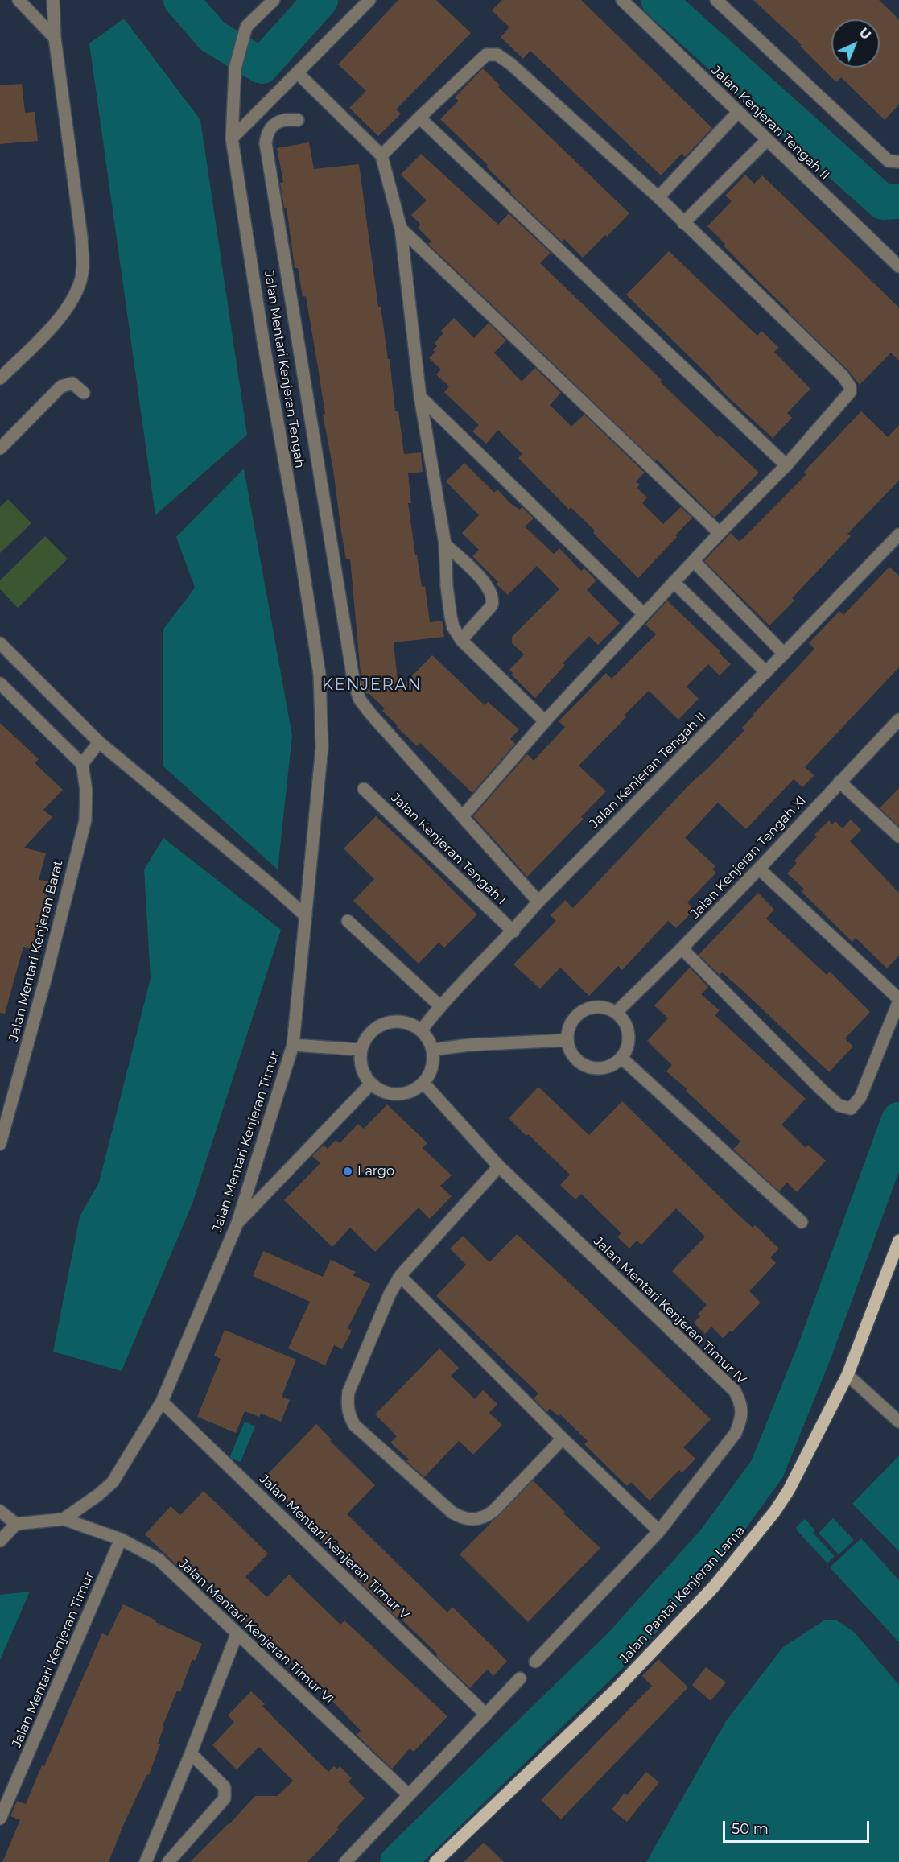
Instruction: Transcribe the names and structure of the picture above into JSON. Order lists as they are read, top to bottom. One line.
{"streets":{"main road":["Jalan Pantai Kenjeran Lama"],"street":["Jalan Kenjeran Tengah II","Jalan Mentari Kenjeran Tengah","Jalan Kenjeran Tengah I","Jalan Kenjeran Tengah XI","Jalan Mentari Kenjeran Barat","Jalan Mentari Kenjeran Timur","Jalan Mentari Kenjeran Timur IV","Jalan Mentari Kenjeran Timur V","Jalan Mentari Kenjeran Timur VI"]},"crossings":[["Jalan Kenjeran Tengah II","Jalan Kenjeran Tengah I"],["Jalan Kenjeran Tengah II","Jalan Mentari Kenjeran Timur IV"],["Jalan Mentari Kenjeran Tengah","Jalan Mentari Kenjeran Timur"],["Jalan Mentari Kenjeran Timur","Jalan Mentari Kenjeran Timur V"],["Jalan Mentari Kenjeran Timur","Jalan Mentari Kenjeran Timur VI"]],"districts":["KENJERAN"],"places":["Largo"],"scale_bar":"50 m","north":"top right"}
